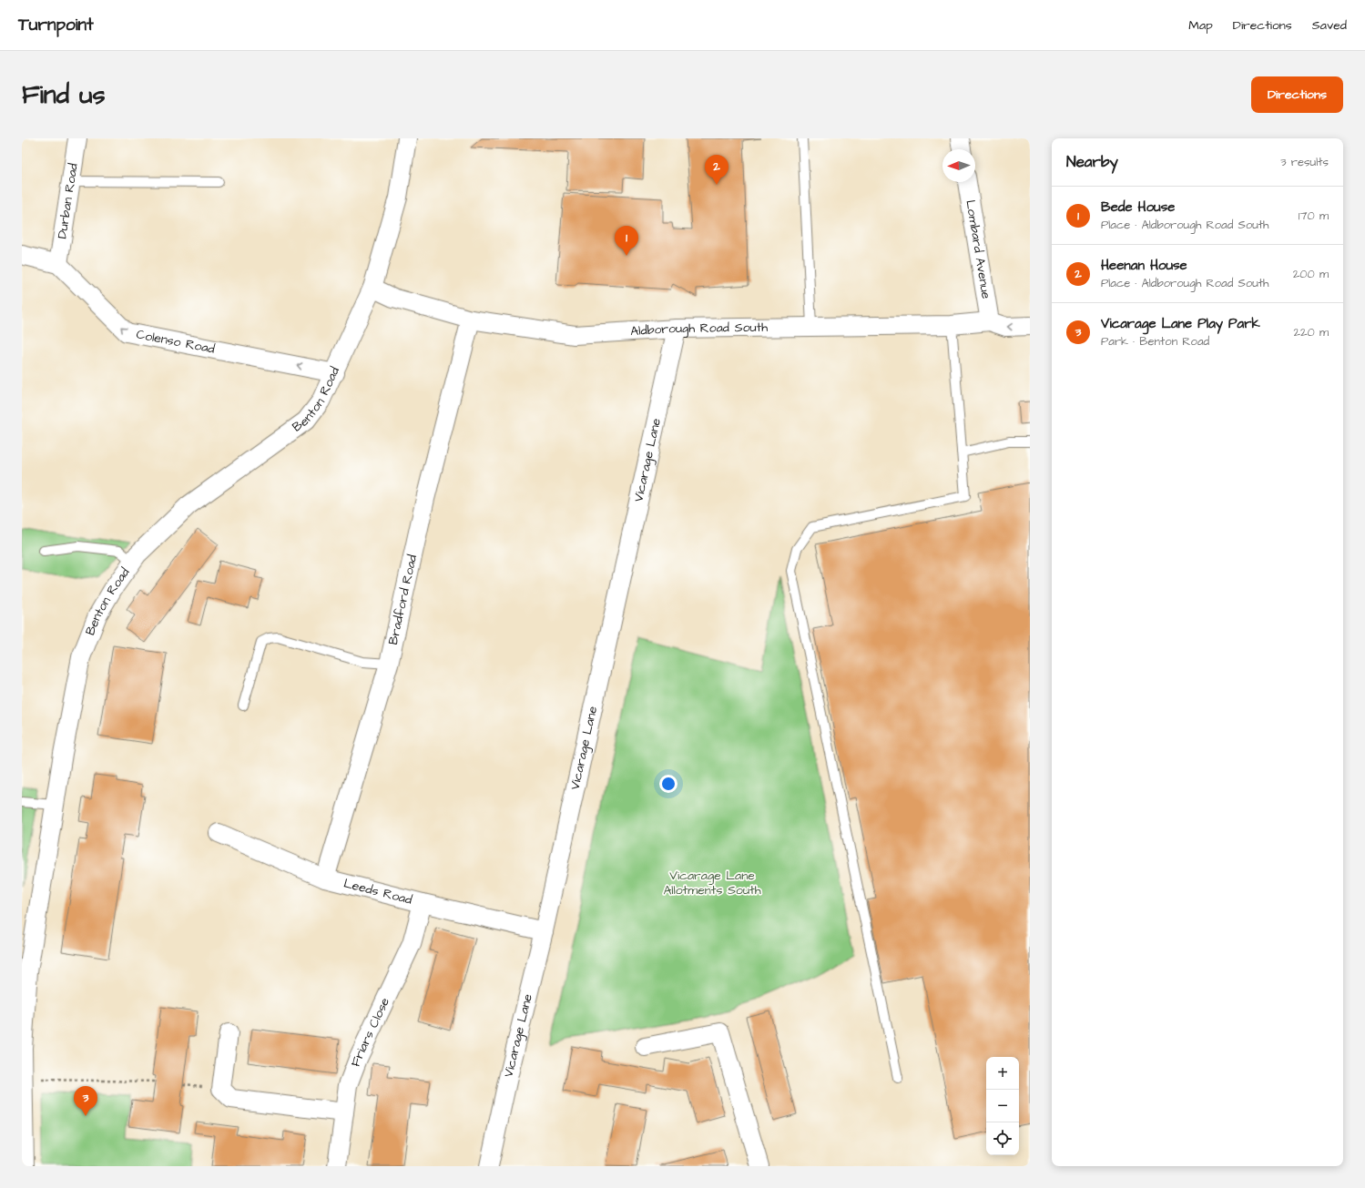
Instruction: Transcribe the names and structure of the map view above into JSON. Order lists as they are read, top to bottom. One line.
{"streets":{"street":["Durban Road","Lombard Avenue","Aldborough Road South","Colenso Road","Benton Road","Vicarage Lane","Bradford Road","Leeds Road","Friars Close"]},"crossings":[["Durban Road","Colenso Road"],["Lombard Avenue","Aldborough Road South"],["Aldborough Road South","Benton Road"],["Aldborough Road South","Vicarage Lane"],["Aldborough Road South","Bradford Road"],["Colenso Road","Benton Road"],["Vicarage Lane","Leeds Road"],["Bradford Road","Leeds Road"],["Leeds Road","Friars Close"]],"one_way":["Colenso Road"],"parks":["Vicarage Lane Allotments South"],"north":"left","page":{"header":"Turnpoint","nav":["Map","Directions","Saved"],"buttons":"Directions","title":"Find us","heading":["Nearby","3 results"],"pins":["2","1","3"],"list":[{"mark":"1","name":"Bede House","note":"Place · Aldborough Road South","value":"170 m"},{"mark":"2","name":"Heenan House","note":"Place · Aldborough Road South","value":"200 m"},{"mark":"3","name":"Vicarage Lane Play Park","note":"Park · Benton Road","value":"220 m"}],"map_buttons":["+","−"]}}
